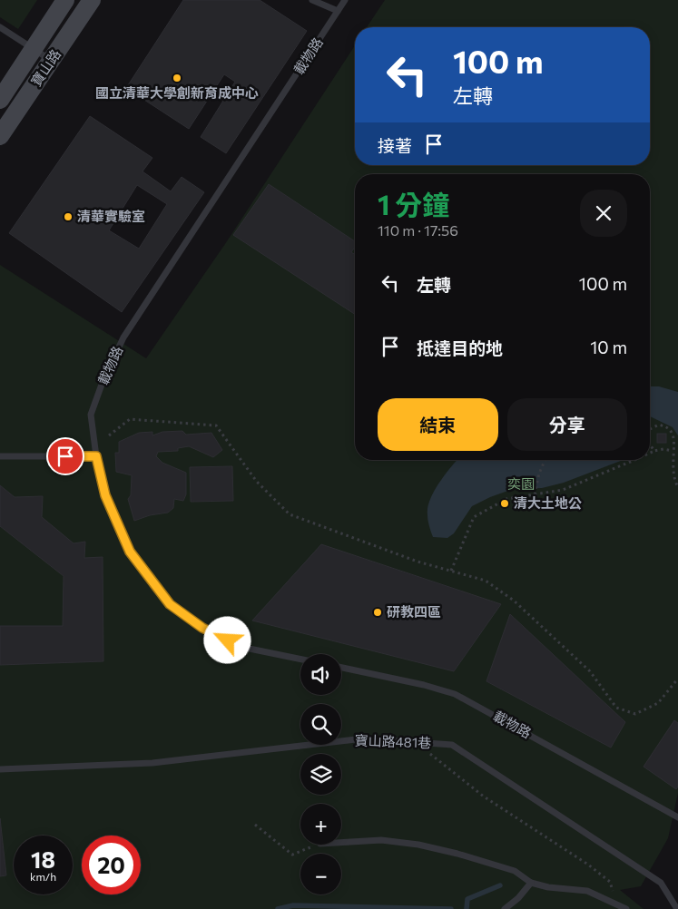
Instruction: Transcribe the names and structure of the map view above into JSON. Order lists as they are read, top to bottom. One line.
{"streets":{"street":["寶山路"],"lane":["載物路","寶山路481巷"]},"parks":["奕園"],"places":["國立清華大學創新育成中心","清華實驗室","清大土地公","研教四區"],"page":{"turn":["100 m","左轉"],"then":"接著","heading":["1 分鐘","110 m · 17:56"],"list":[{"name":"左轉","value":"100 m"},{"name":"抵達目的地","value":"10 m"}],"buttons":["結束","分享"],"map_buttons":["+","−"],"speed":"18 km/h","limit":"20"}}
